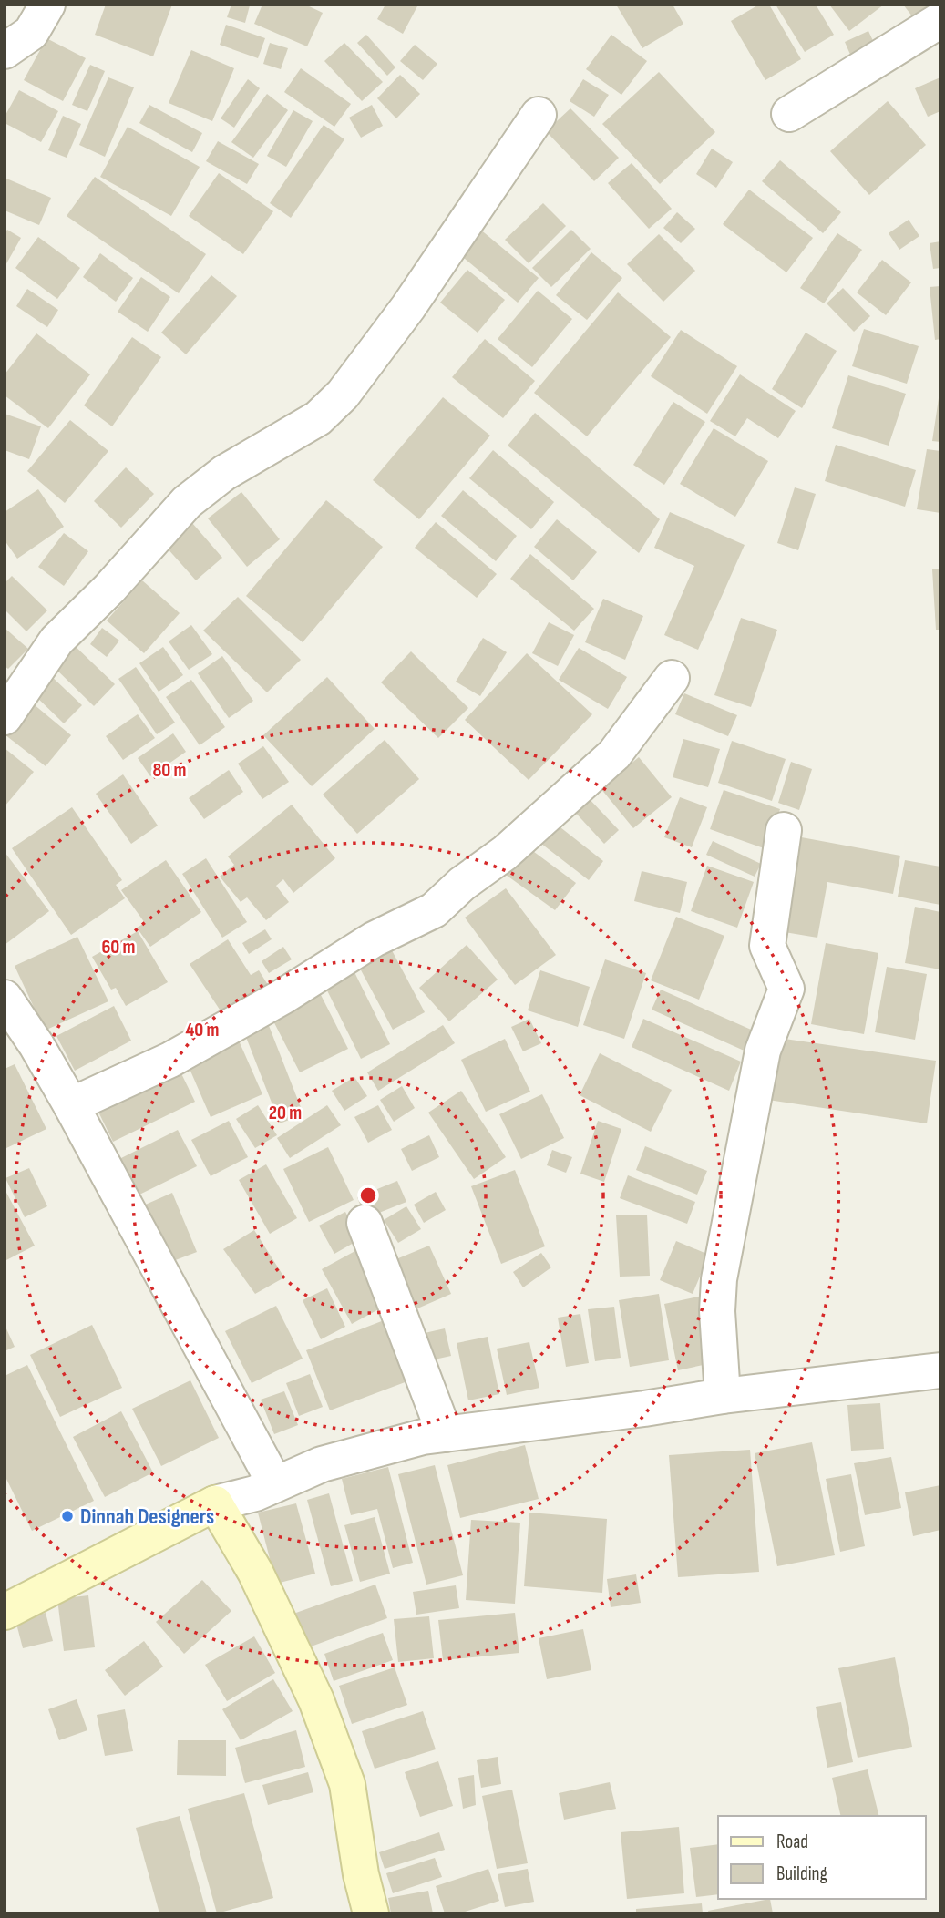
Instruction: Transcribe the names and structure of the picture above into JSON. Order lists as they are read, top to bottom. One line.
{"places":["Dinnah Designers"],"legend":["Road","Building"],"rings":["80 m","60 m","40 m","20 m"]}
